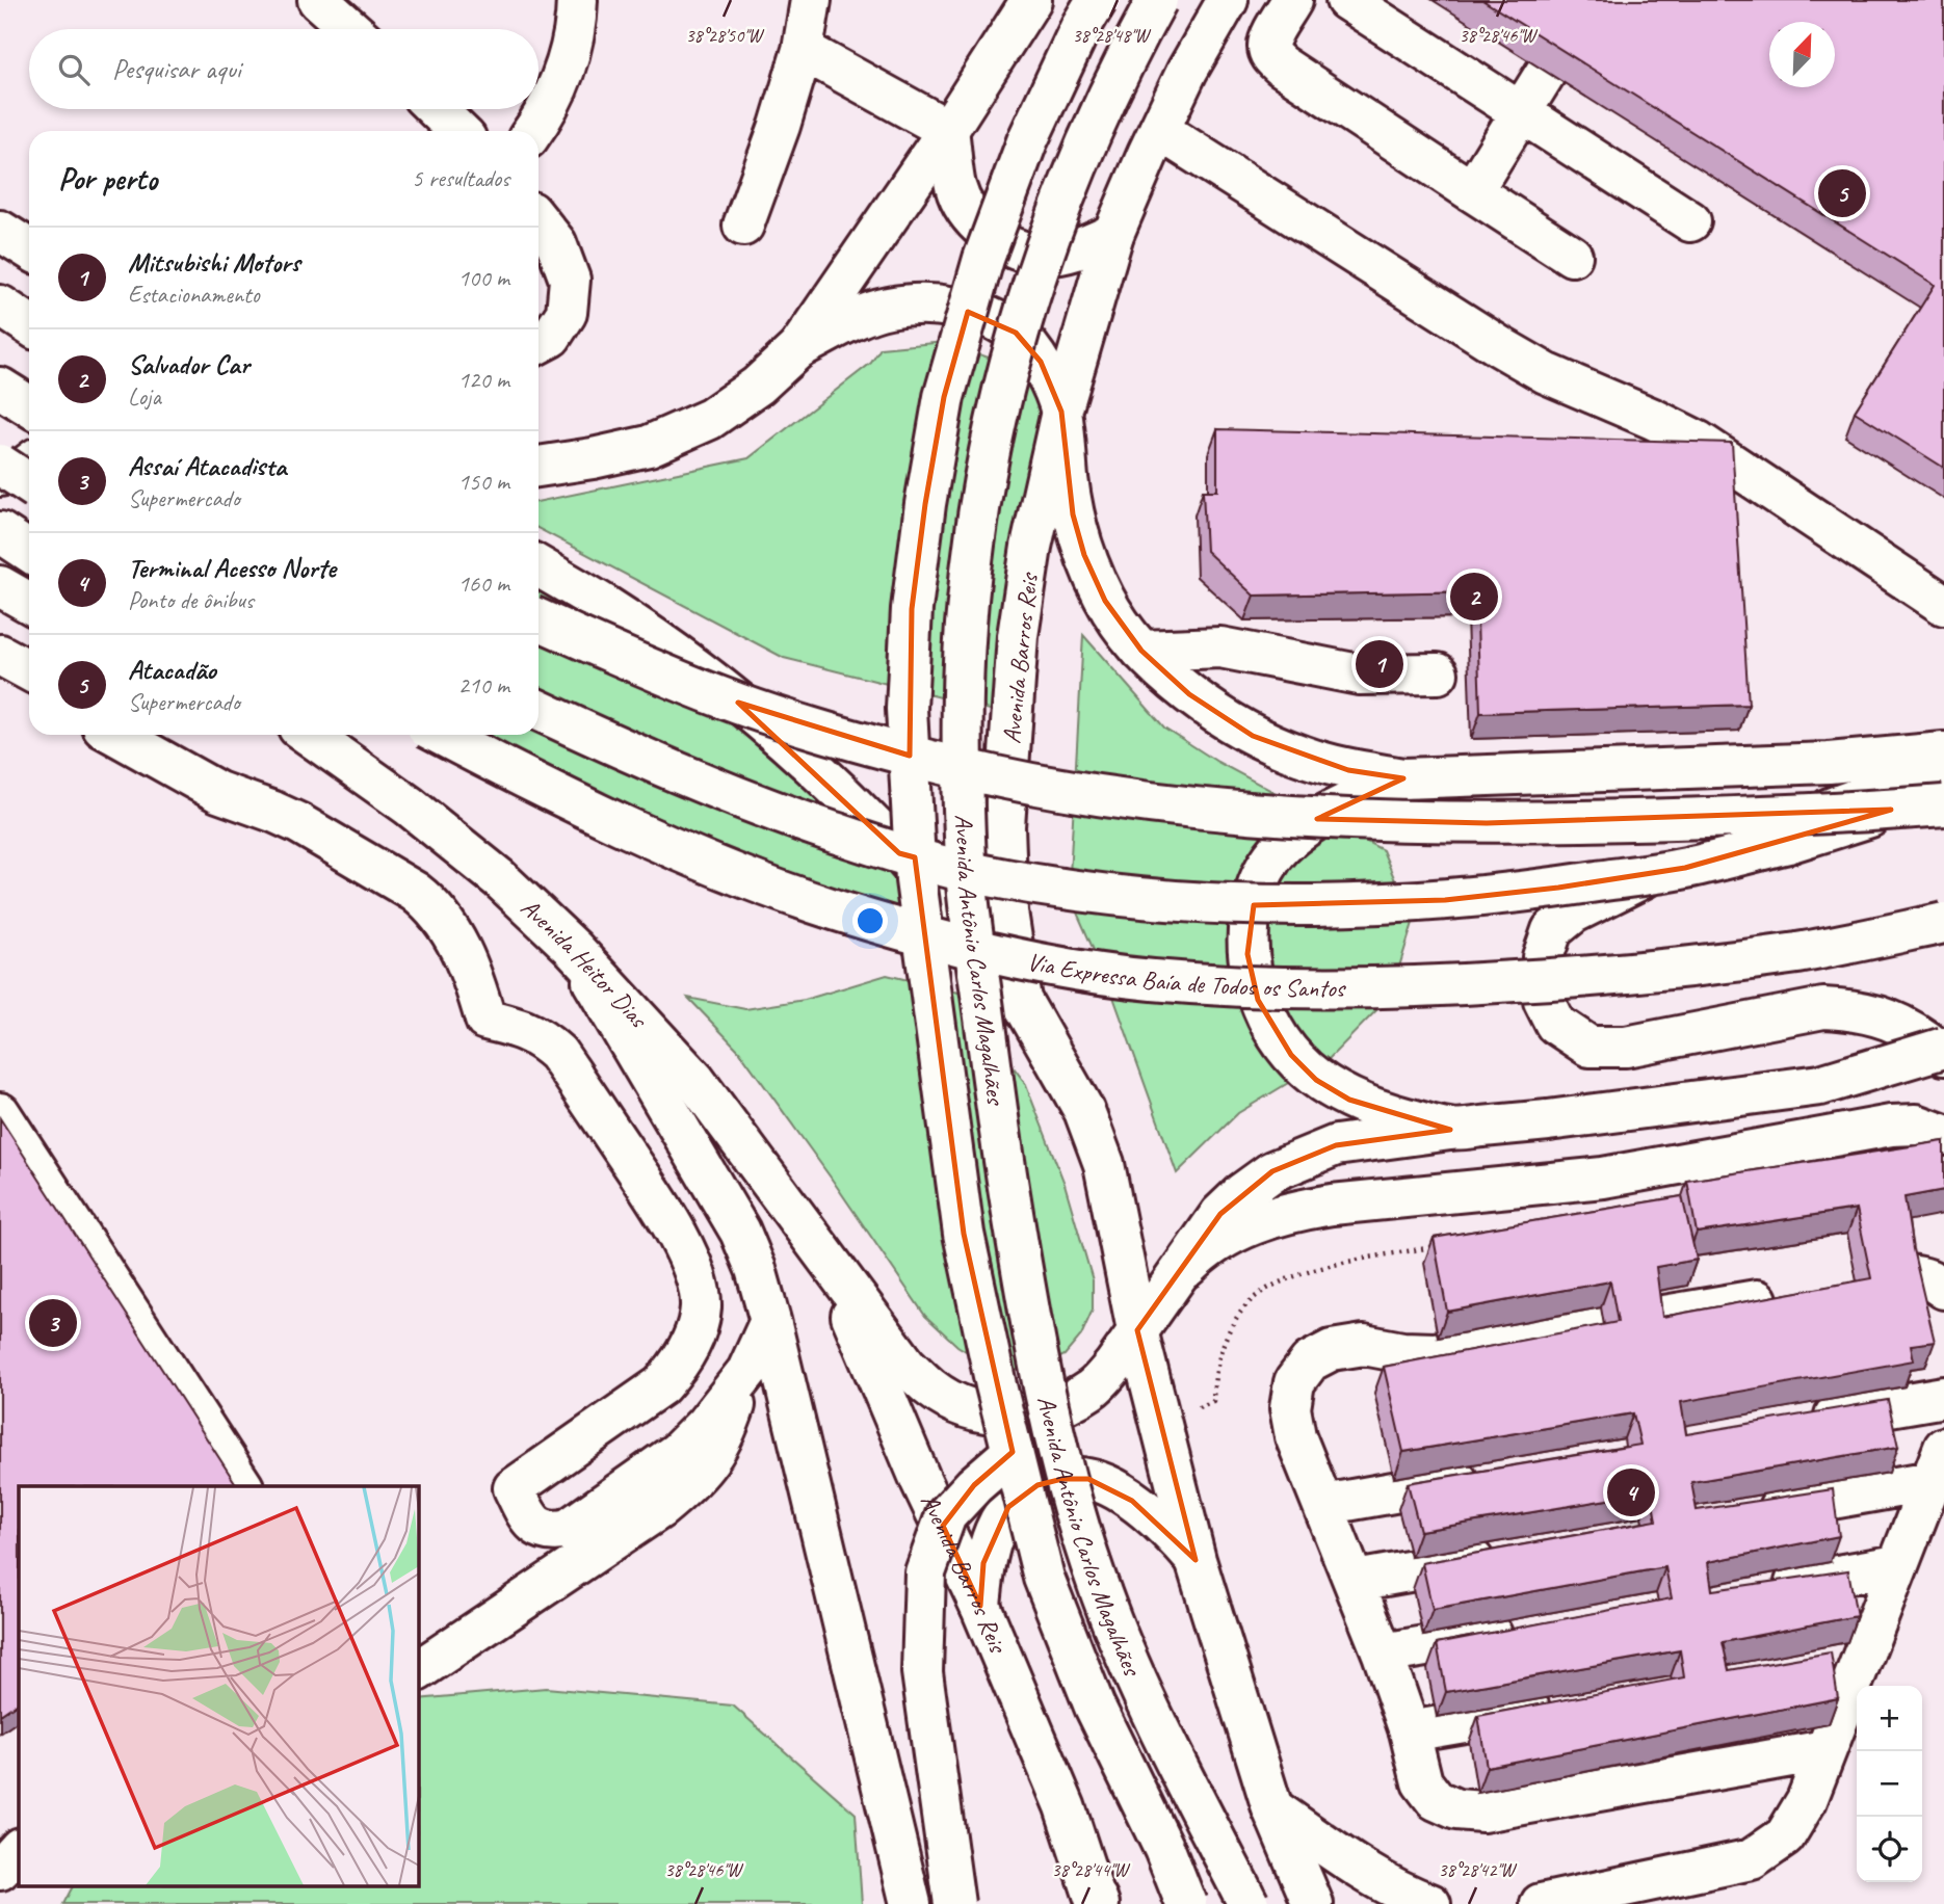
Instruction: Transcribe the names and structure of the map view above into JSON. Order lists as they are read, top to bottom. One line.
{"streets":{"main road":["Avenida Barros Reis","Avenida Antônio Carlos Magalhães","Avenida Heitor Dias","Via Expressa Baía de Todos os Santos"]},"crossings":[["Avenida Barros Reis","Avenida Heitor Dias"]],"north":"top right","page":{"search":"Pesquisar aqui","heading":["Por perto","5 resultados"],"pins":["5","2","1","3","4"],"list":[{"mark":"1","name":"Mitsubishi Motors","note":"Estacionamento","value":"100 m"},{"mark":"2","name":"Salvador Car","note":"Loja","value":"120 m"},{"mark":"3","name":"Assaí Atacadista","note":"Supermercado","value":"150 m"},{"mark":"4","name":"Terminal Acesso Norte","note":"Ponto de ônibus","value":"160 m"},{"mark":"5","name":"Atacadão","note":"Supermercado","value":"210 m"}],"map_buttons":["+","−"]},"coordinates":["38°28'50\"W","38°28'48\"W","38°28'46\"W","38°28'44\"W","38°28'42\"W"]}
